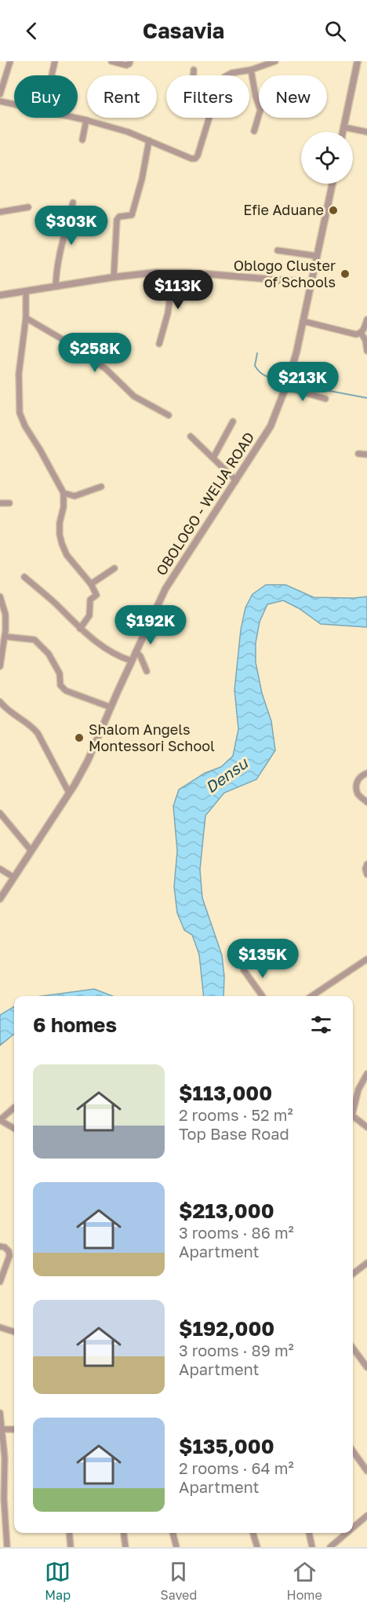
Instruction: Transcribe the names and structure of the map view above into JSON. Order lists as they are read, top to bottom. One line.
{"streets":{"street":["OBOLOGO - WEIJA ROAD"]},"water":["Densu"],"places":["Efie Aduane","Oblogo Cluster of Schools","Shalom Angels Montessori School"],"page":{"header":"Casavia","chip":["Buy","Rent","Filters","New"],"price":["$303K","$113K","$258K","$213K","$192K","$135K"],"heading":"6 homes","list":[{"name":"$113,000","note":"2 rooms · 52 m² · Top Base Road"},{"name":"$213,000","note":"3 rooms · 86 m² · Apartment"},{"name":"$192,000","note":"3 rooms · 89 m² · Apartment"},{"name":"$135,000","note":"2 rooms · 64 m² · Apartment"}],"tabs":["Map","Saved","Home"]}}
